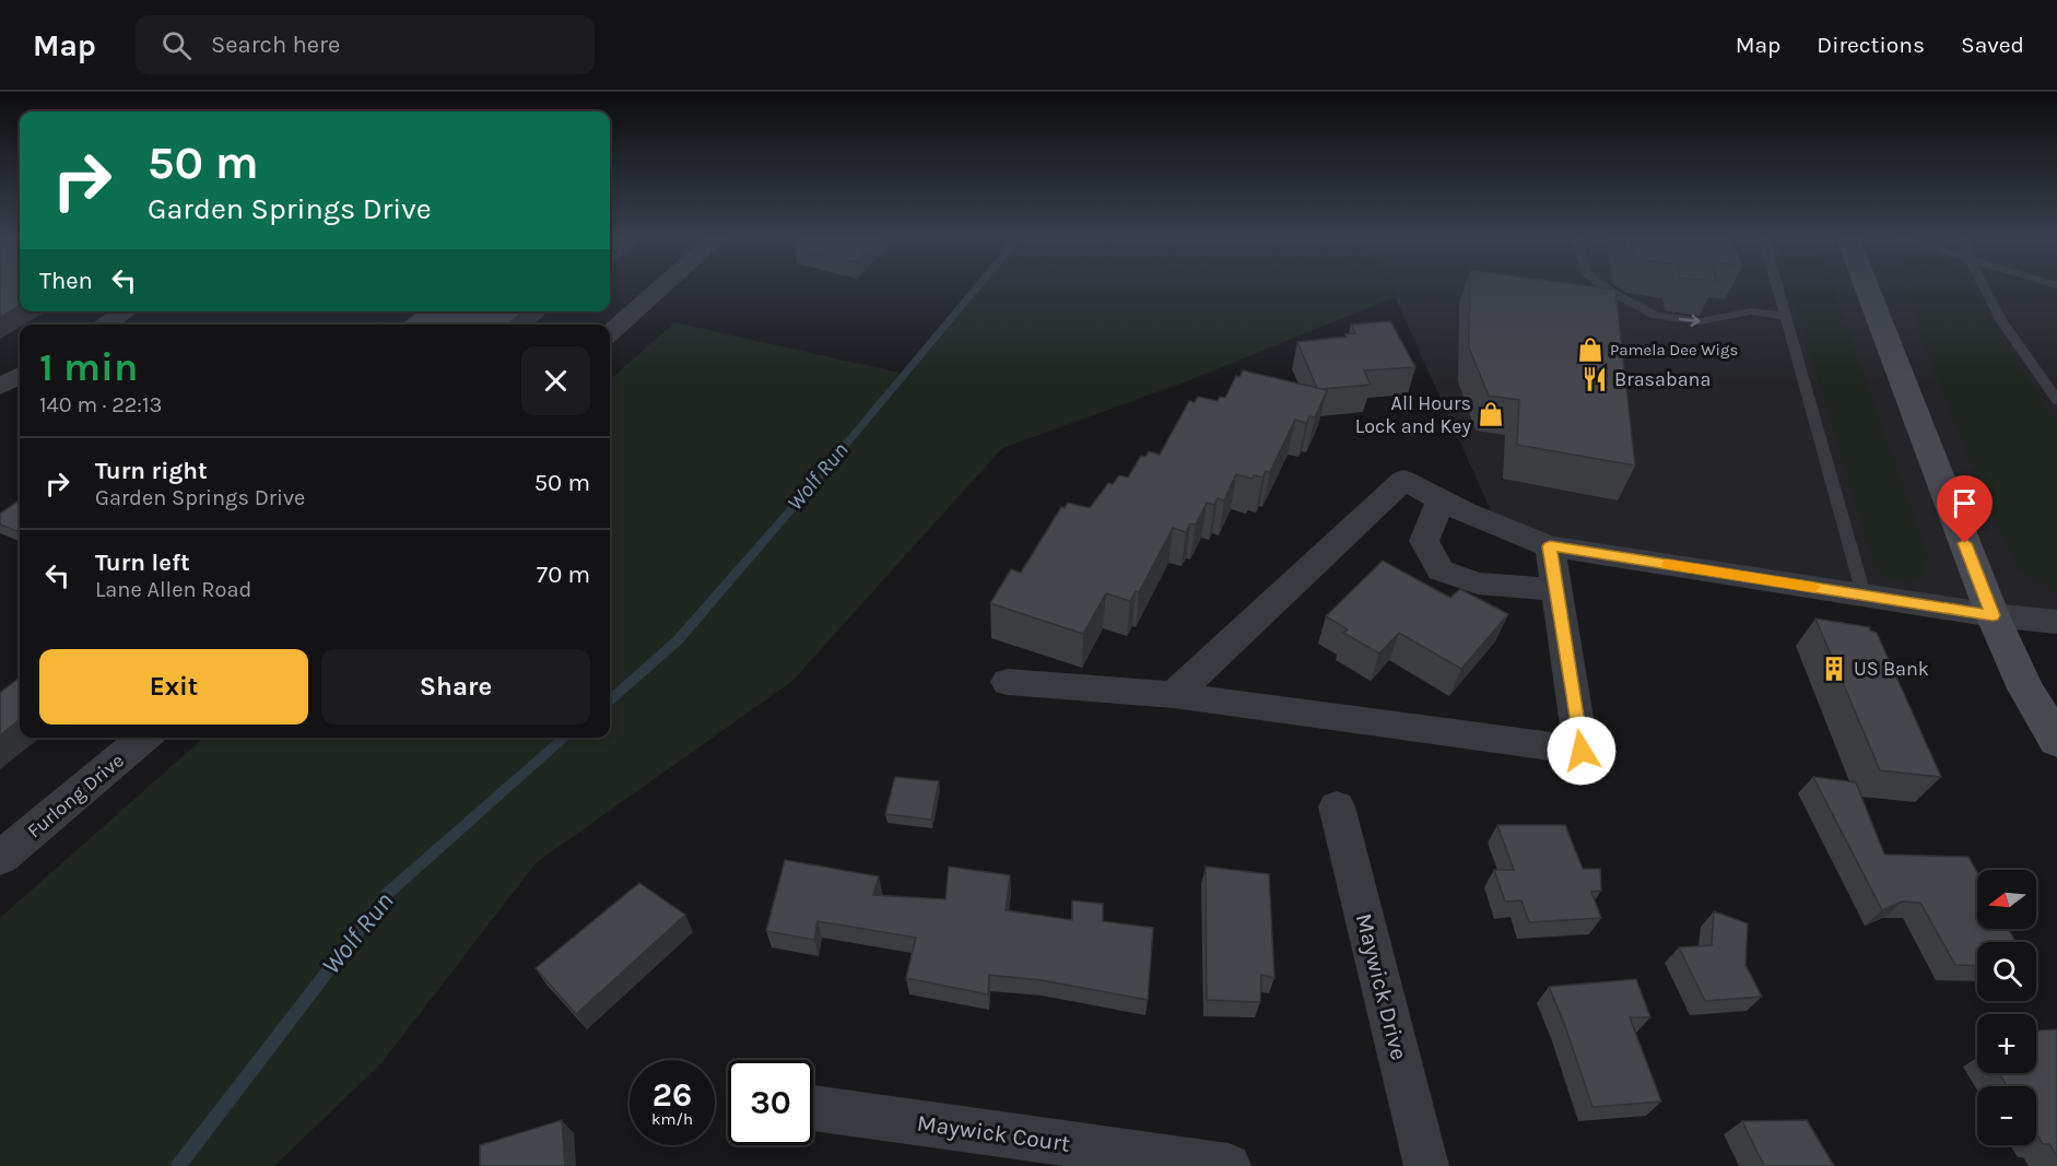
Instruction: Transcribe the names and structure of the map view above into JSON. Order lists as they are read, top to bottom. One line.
{"streets":{"street":["Furlong Drive","Maywick Drive","Maywick Court"]},"water":["Wolf Run"],"places":{"shop":["Pamela Dee Wigs","All Hours Lock and Key"],"restaurant":["Brasabana"],"building":["US Bank"]},"north":"left","page":{"header":"Map","search":"Search here","nav":["Map","Directions","Saved"],"turn":["50 m","Garden Springs Drive"],"then":"Then","heading":["1 min","140 m · 22:13"],"list":[{"name":"Turn right","note":"Garden Springs Drive","value":"50 m"},{"name":"Turn left","note":"Lane Allen Road","value":"70 m"}],"buttons":["Exit","Share"],"map_buttons":["+","−"],"speed":"26 km/h","limit":"30"}}
